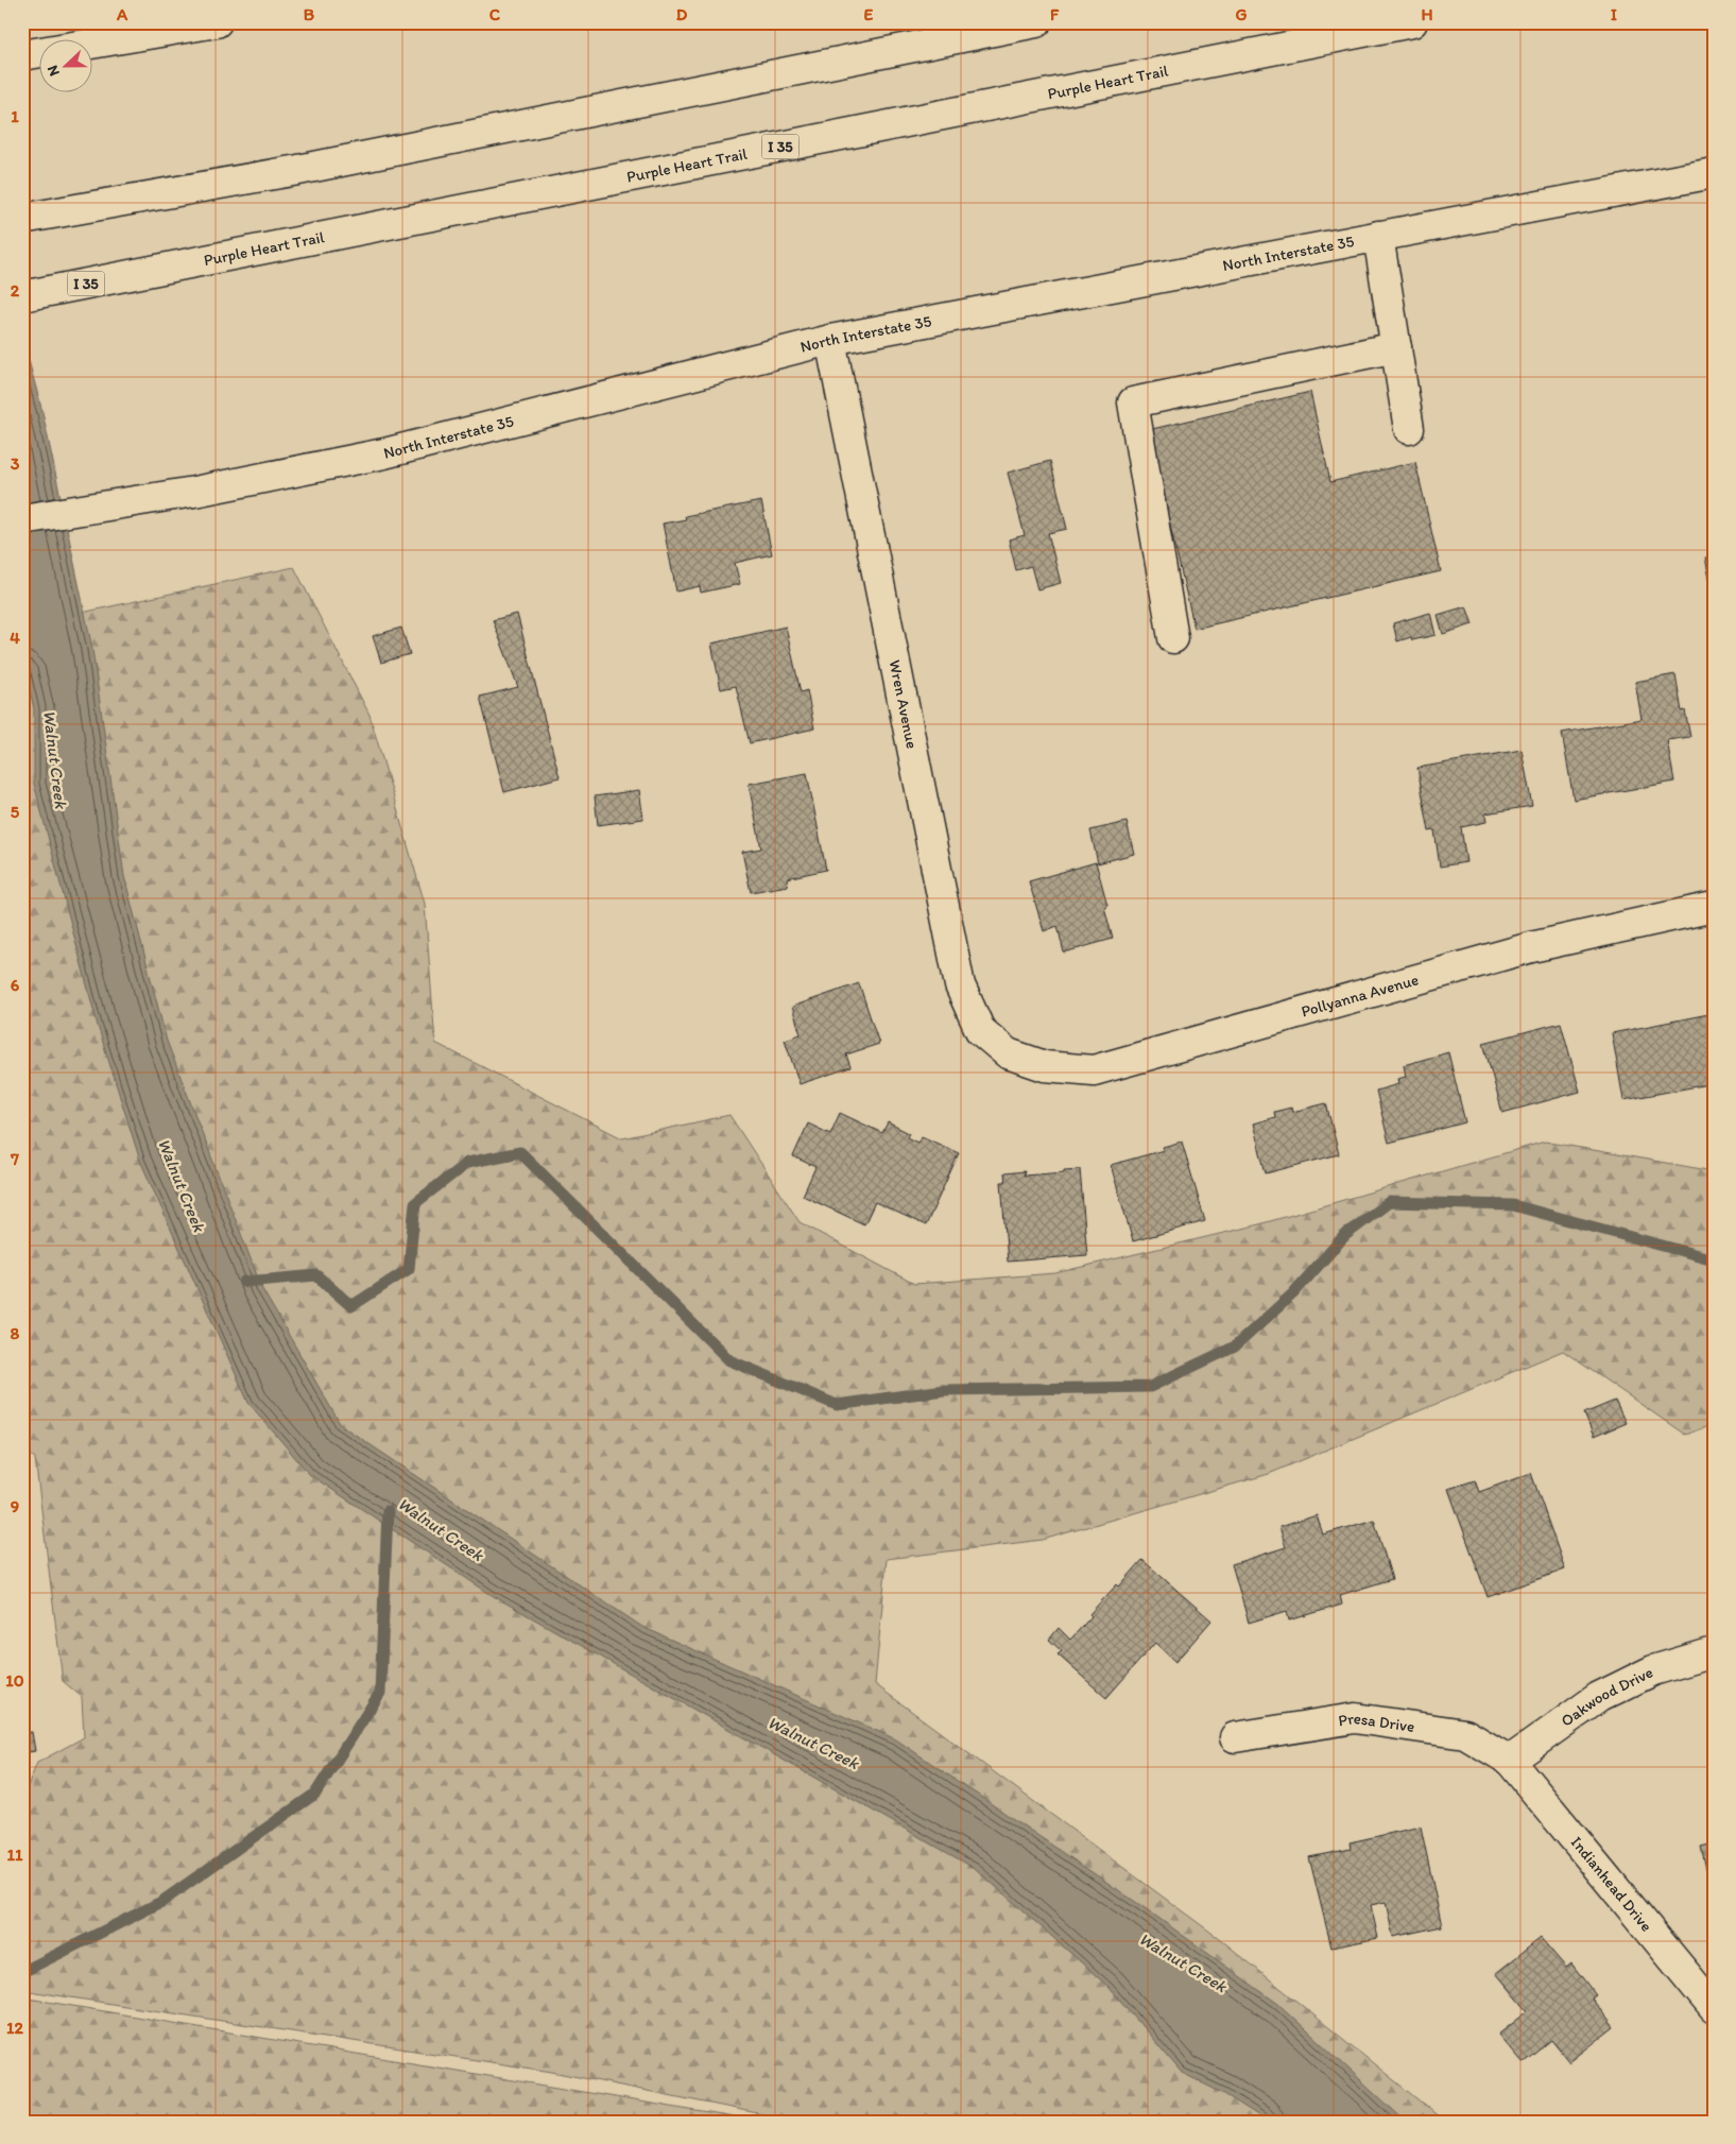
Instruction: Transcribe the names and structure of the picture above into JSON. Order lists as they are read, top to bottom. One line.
{"streets":{"main road":["Purple Heart Trail","I 35","North Interstate 35","Wren Avenue","Pollyanna Avenue","Oakwood Drive","Presa Drive","Indianhead Drive"]},"crossings":[["North Interstate 35","Wren Avenue"],["Wren Avenue","Pollyanna Avenue"],["Oakwood Drive","Presa Drive"],["Oakwood Drive","Indianhead Drive"],["Presa Drive","Indianhead Drive"]],"water":["Walnut Creek"],"north":"left","grid":{"columns":["A","B","C","D","E","F","G","H","I"],"rows":["1","2","3","4","5","6","7","8","9","10","11","12"]}}
